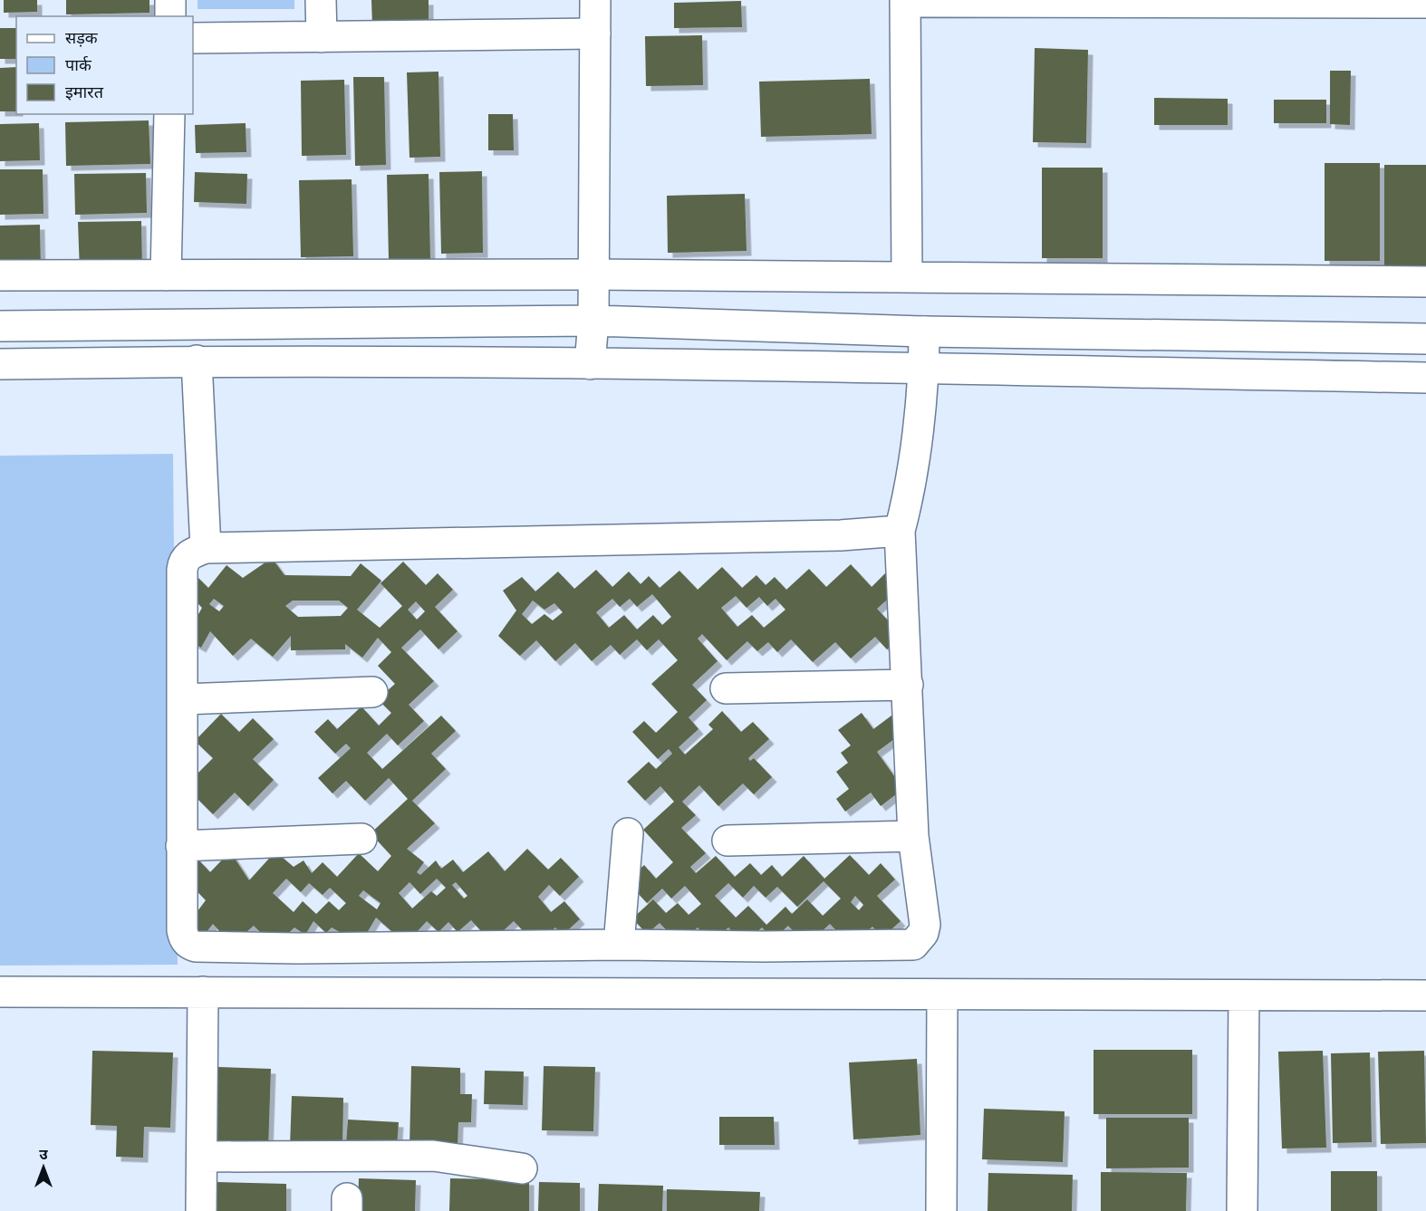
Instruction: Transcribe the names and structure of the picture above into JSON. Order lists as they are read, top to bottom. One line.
{"legend":["सड़क","पार्क","इमारत"],"north":"top"}
